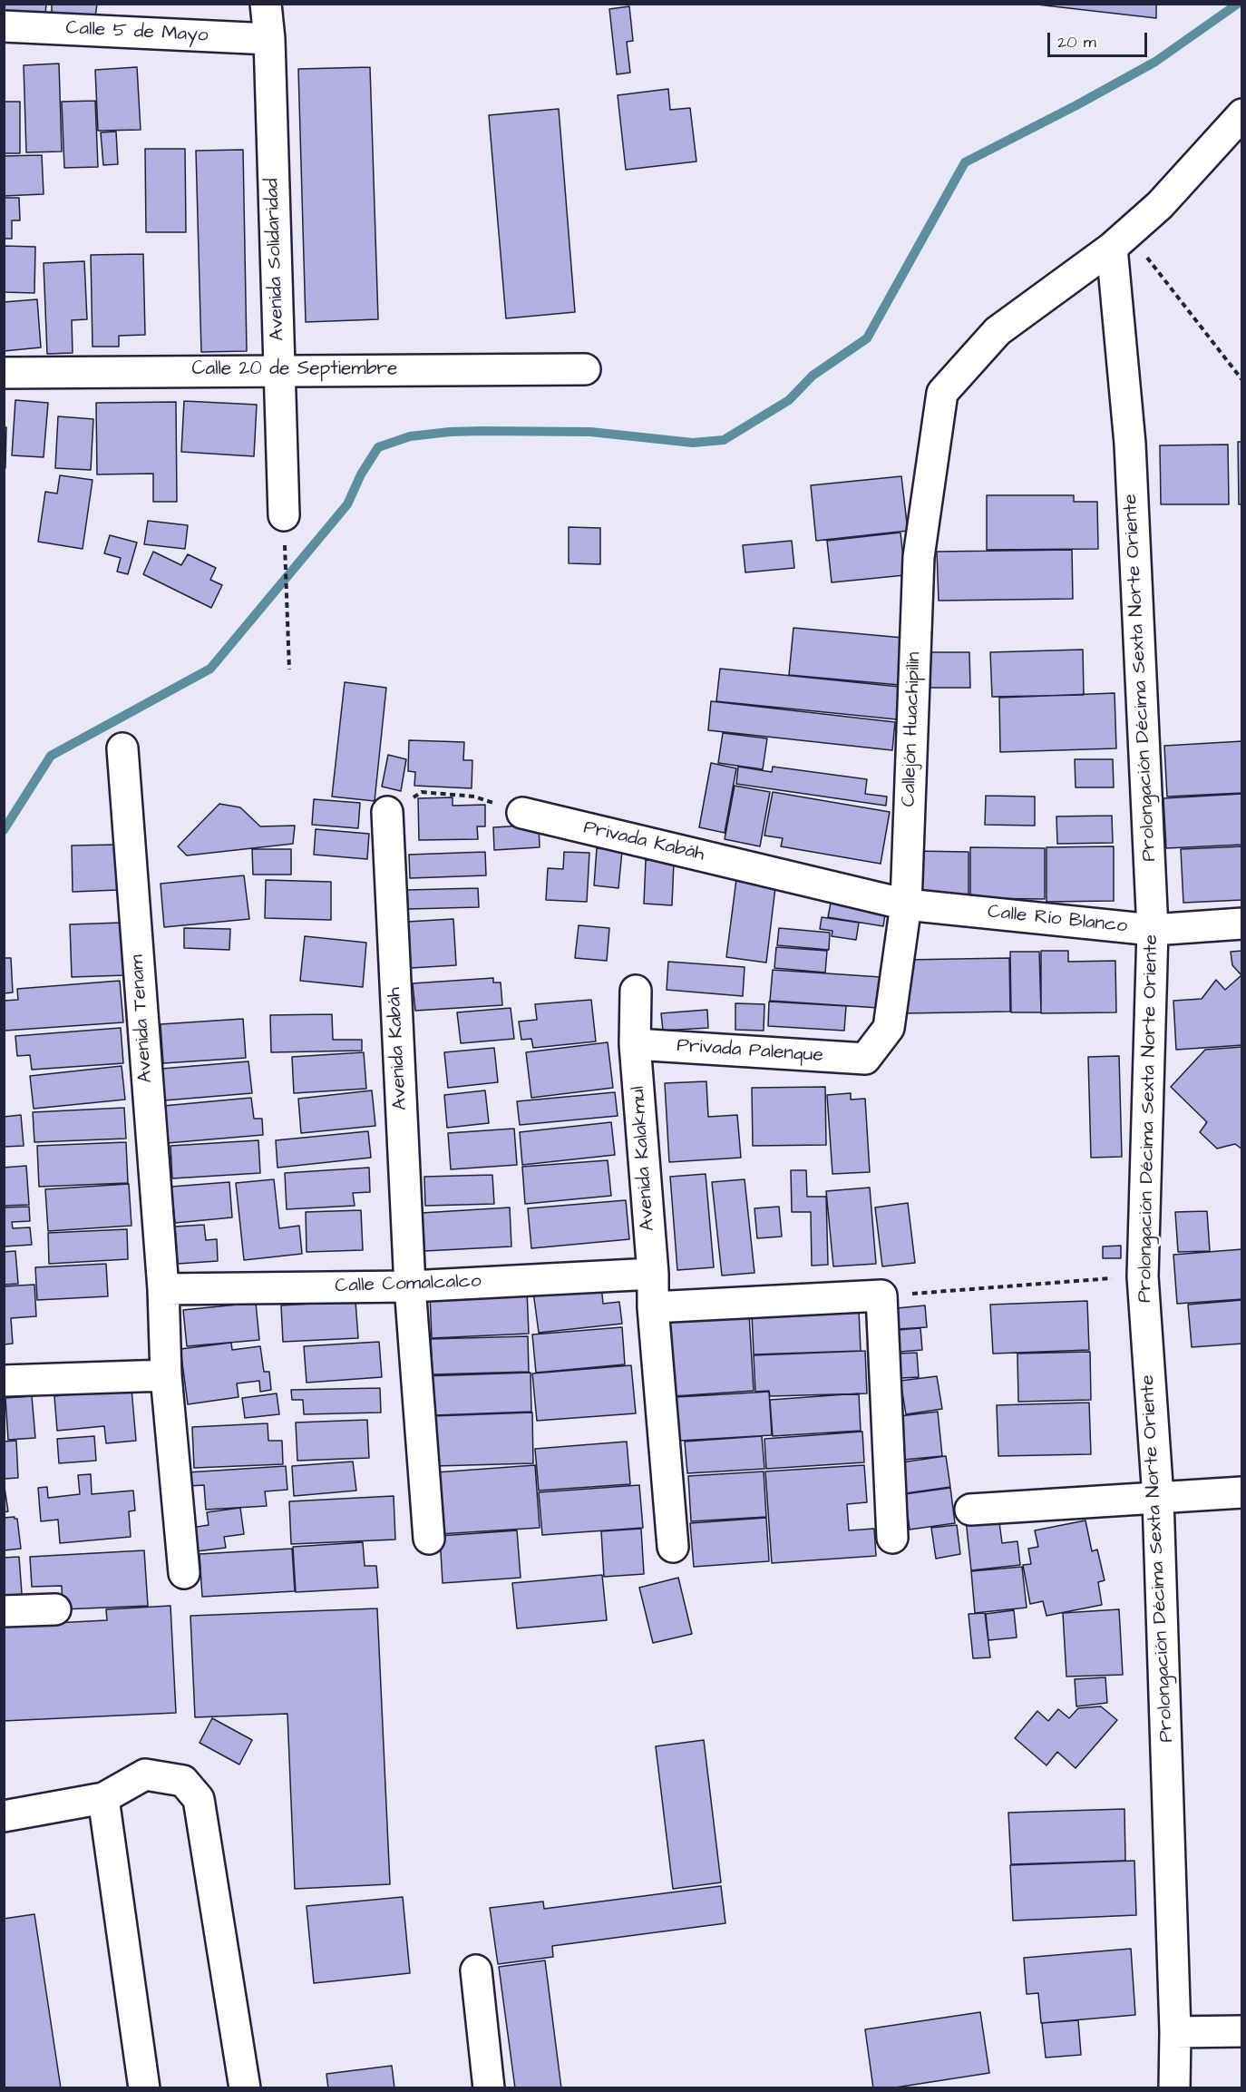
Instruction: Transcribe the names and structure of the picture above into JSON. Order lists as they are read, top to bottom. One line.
{"streets":{"street":["Calle 5 de Mayo","Avenida Solidaridad","Calle 20 de Septiembre","Prolongación Décima Sexta Norte Oriente","Callejón Huachipilin","Privada Kabáh","Calle Río Blanco","Avenida Tenam","Avenida Kabáh","Privada Palenque","Avenida Kalakmul","Calle Comalcalco"]},"crossings":[["Calle 5 de Mayo","Avenida Solidaridad"],["Avenida Solidaridad","Calle 20 de Septiembre"],["Prolongación Décima Sexta Norte Oriente","Callejón Huachipilin"],["Prolongación Décima Sexta Norte Oriente","Calle Río Blanco"],["Callejón Huachipilin","Privada Kabáh"],["Callejón Huachipilin","Calle Río Blanco"],["Callejón Huachipilin","Privada Palenque"],["Privada Kabáh","Calle Río Blanco"],["Avenida Tenam","Calle Comalcalco"],["Avenida Kabáh","Calle Comalcalco"],["Privada Palenque","Avenida Kalakmul"],["Avenida Kalakmul","Calle Comalcalco"]],"scale_bar":"20 m"}
